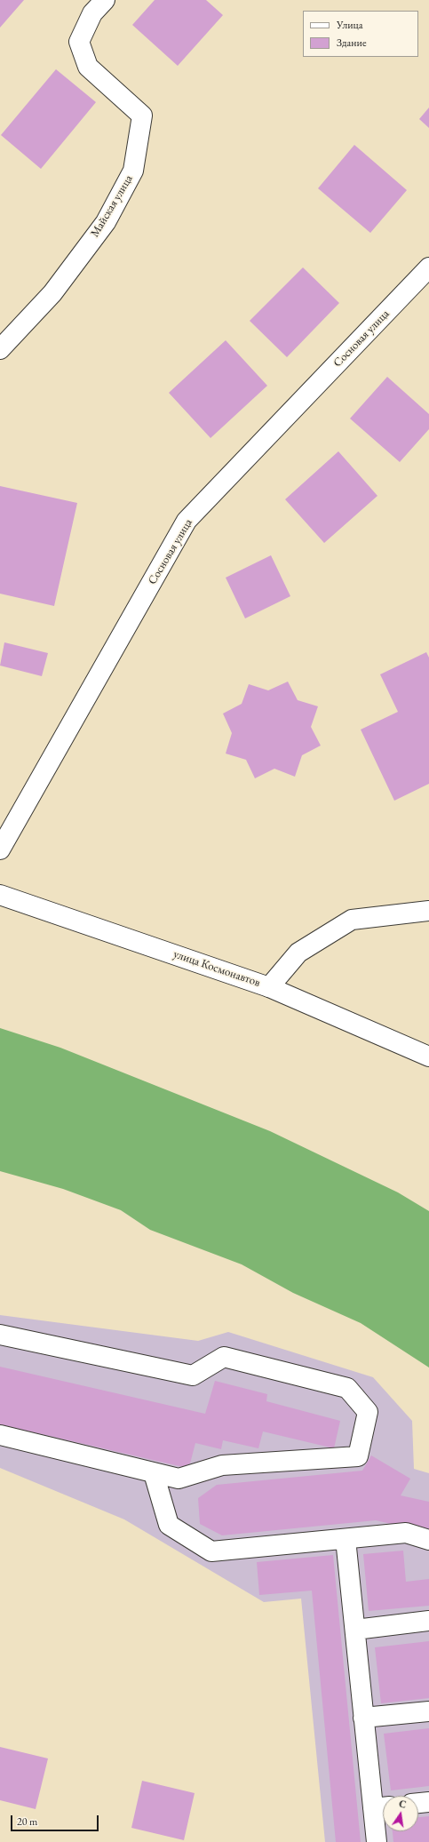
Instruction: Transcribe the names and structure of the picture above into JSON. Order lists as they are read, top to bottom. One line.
{"streets":{"street":["Майская улица","Сосновая улица","улица Космонавтов"]},"legend":["Улица","Здание"],"scale_bar":"20 m","north":"top"}
